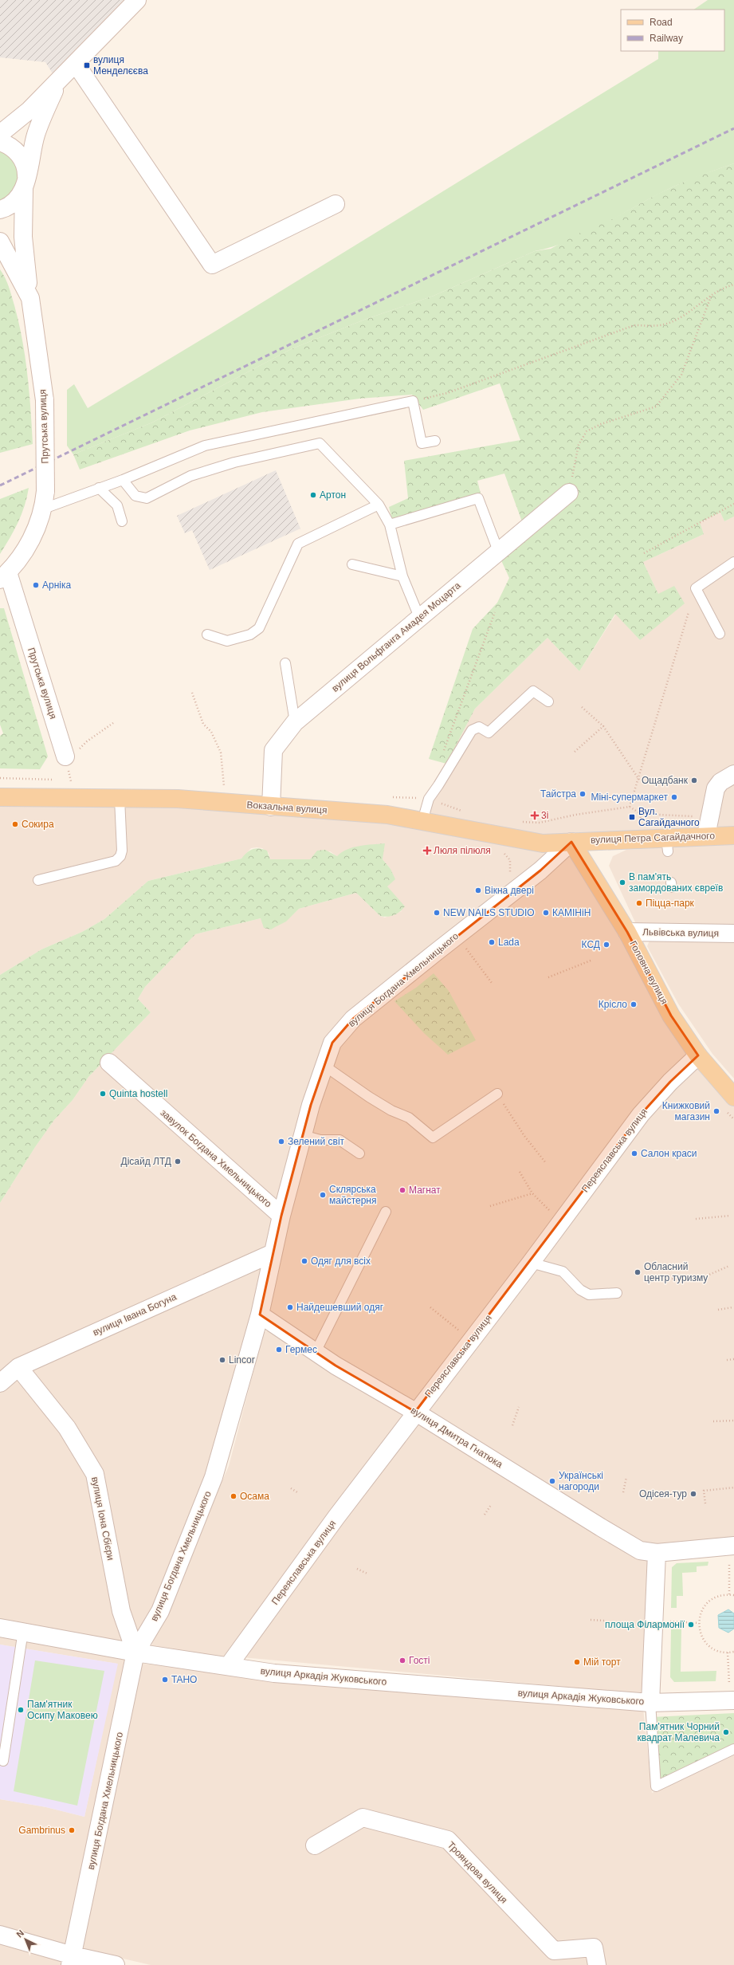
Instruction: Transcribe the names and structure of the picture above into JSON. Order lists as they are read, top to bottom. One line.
{"streets":{"main road":["Вокзальна вулиця","вулиця Петра Сагайдачного","Головна вулиця"],"street":["Прутська вулиця","вулиця Вольфганга Амадея Моцарта","Львівська вулиця","вулиця Богдана Хмельницького","Переяславська вулиця","завулок Богдана Хмельницького","вулиця Івана Богуна","вулиця Дмитра Гнатюка","вулиця Іона Сбієри","вулиця Аркадія Жуковського","Трояндова вулиця"]},"crossings":[["вулиця Вольфганга Амадея Моцарта","Вокзальна вулиця"],["Вокзальна вулиця","вулиця Петра Сагайдачного"],["Вокзальна вулиця","Головна вулиця"],["Вокзальна вулиця","вулиця Богдана Хмельницького"],["вулиця Петра Сагайдачного","Головна вулиця"],["вулиця Петра Сагайдачного","вулиця Богдана Хмельницького"],["Львівська вулиця","Головна вулиця"],["Головна вулиця","вулиця Богдана Хмельницького"],["Головна вулиця","Переяславська вулиця"],["вулиця Богдана Хмельницького","завулок Богдана Хмельницького"],["вулиця Богдана Хмельницького","вулиця Івана Богуна"],["вулиця Богдана Хмельницького","вулиця Дмитра Гнатюка"],["вулиця Богдана Хмельницького","вулиця Іона Сбієри"],["вулиця Богдана Хмельницького","вулиця Аркадія Жуковського"],["Переяславська вулиця","вулиця Дмитра Гнатюка"],["Переяславська вулиця","вулиця Аркадія Жуковського"],["вулиця Івана Богуна","вулиця Іона Сбієри"],["вулиця Іона Сбієри","вулиця Аркадія Жуковського"]],"places":{"transit":["вулиця Менделєєва","Вул. Сагайдачного"],"other":["Артон","Арніка","Ощадбанк","Тайстра","Міні-супермаркет","Сокира","В пам'ять замордованих євреїв","Вікна двері","Піцца-парк","NEW NAILS STUDIO","КАМІНіН","Lada","КСД","Крісло","Quinta hostell","Книжковий магазин","Зелений світ","Салон краси","Дісайд ЛТД","Магнат","Склярська майстерня","Одяг для всіх","Обласний центр туризму","Найдешевший одяг","Гермес","Lincor","Українські нагороди","Одісея-тур","Осама","площа Філармонії","Гості","Мій торт","TAHO","Пам'ятник Осипу Маковею","Пам'ятник Чорний квадрат Малевича","Gambrinus"],"health":["3і","Люля пілюля"]},"legend":["Road","Railway"],"north":"top left"}
